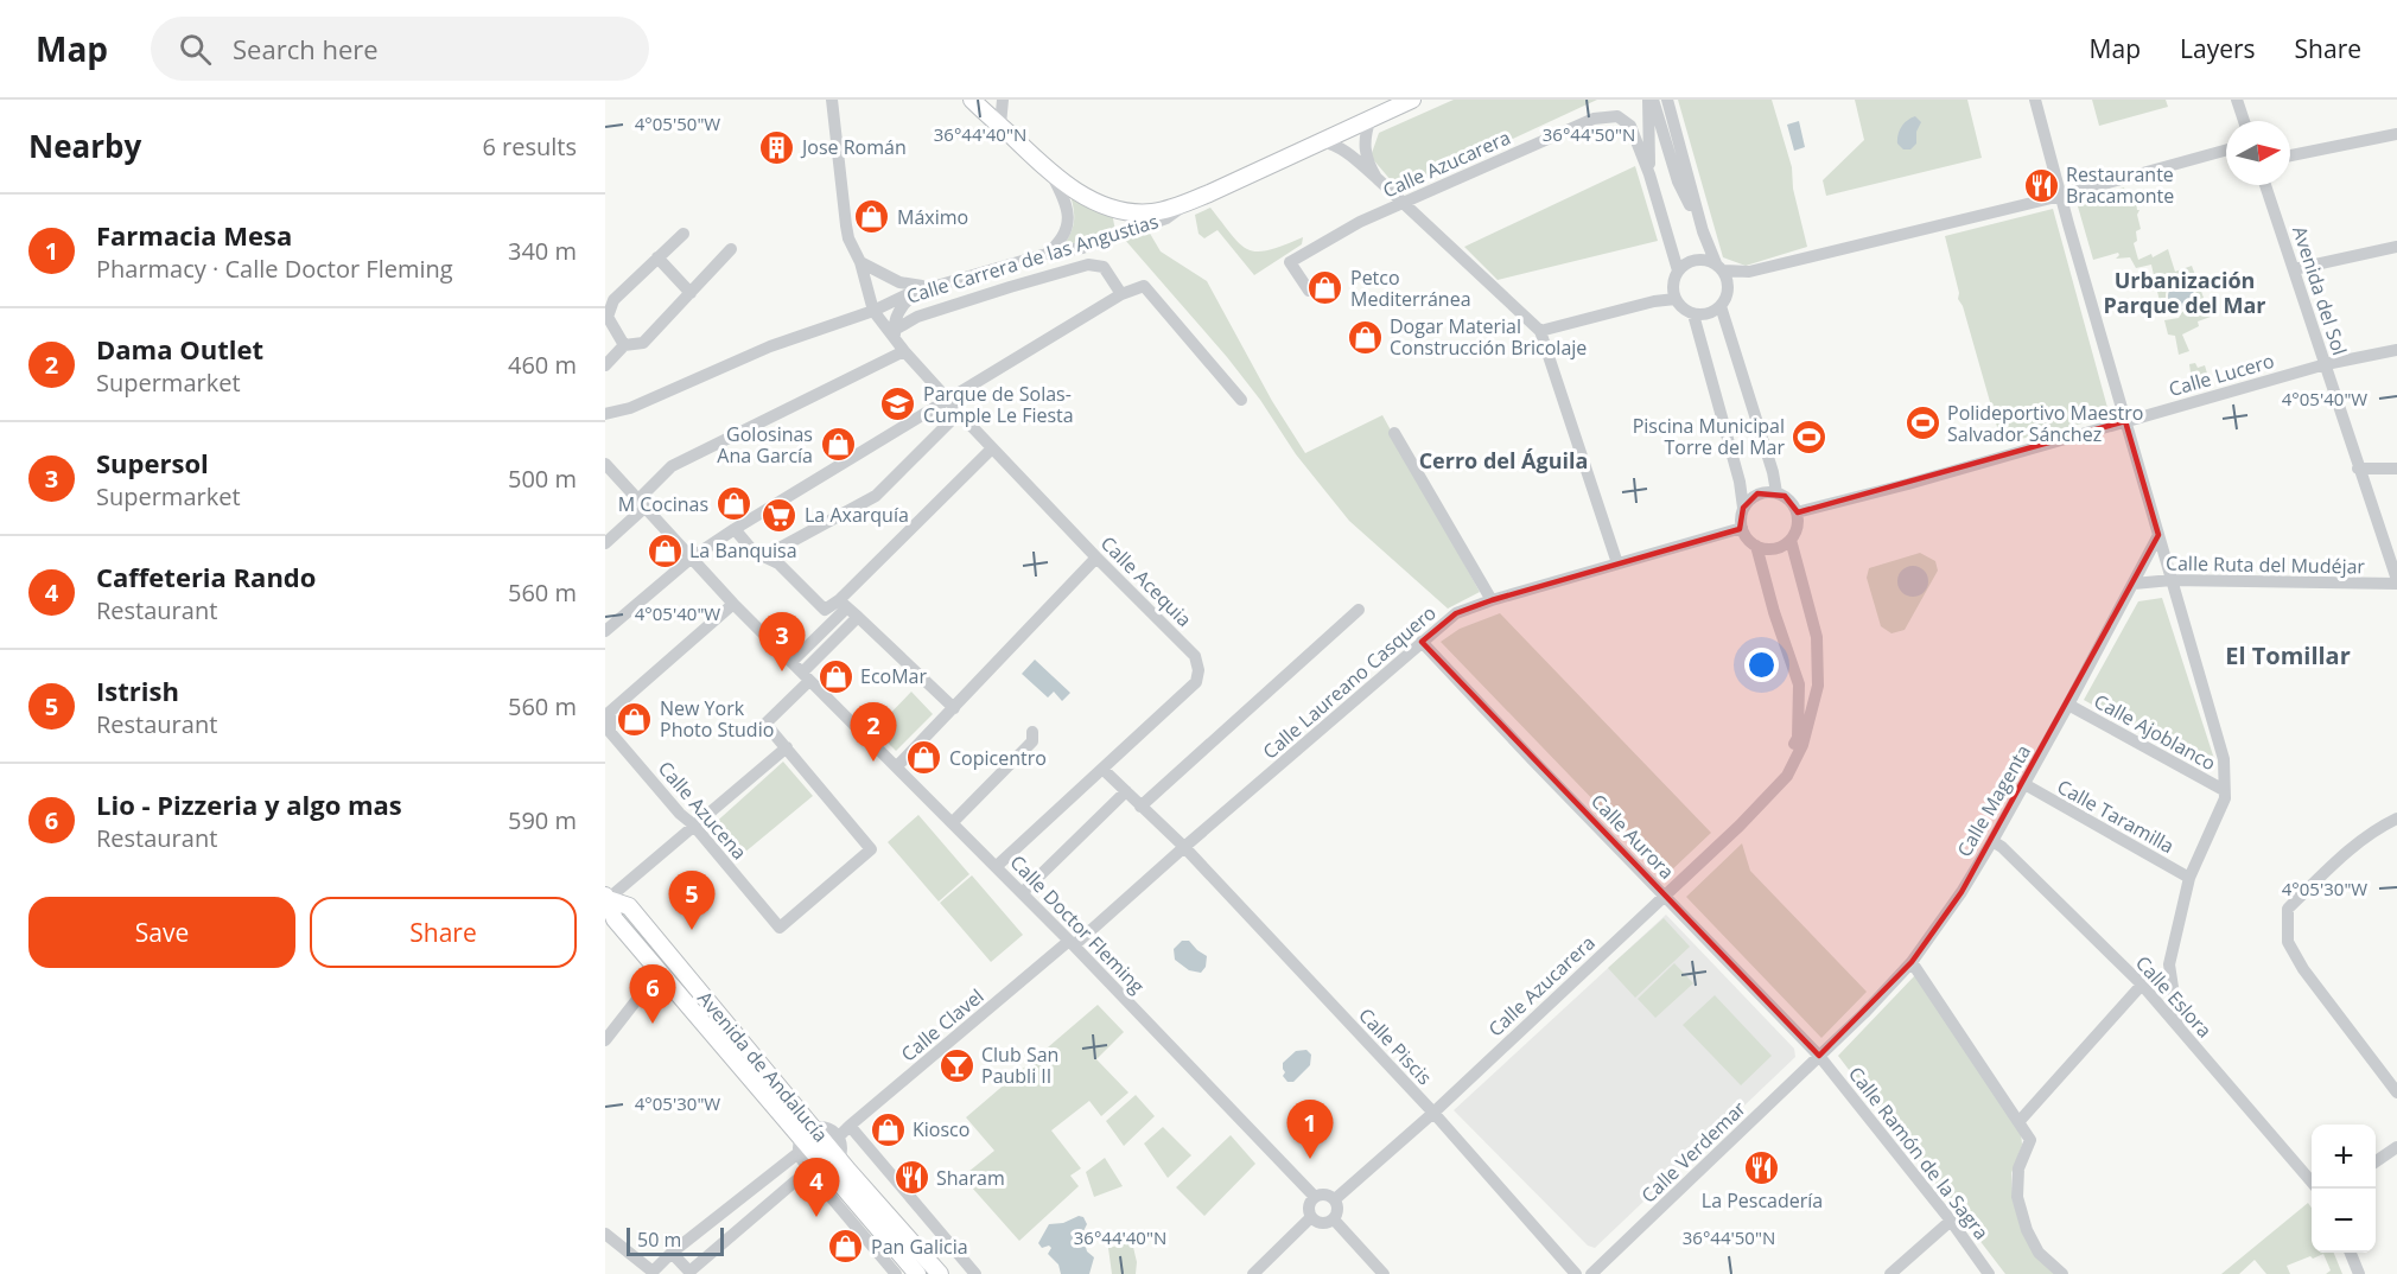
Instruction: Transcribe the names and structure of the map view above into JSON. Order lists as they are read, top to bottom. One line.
{"streets":{"main road":["Calle Carrera de las Angustias","Avenida de Andalucía"],"street":["Calle Azucarera","Avenida del Sol","Calle Lucero","Calle Ruta del Mudéjar","Calle Acequia","Calle Laureano Casquero","Calle Ajoblanco","Calle Magenta","Calle Azucena","Calle Taramilla","Calle Aurora","Calle Doctor Fleming","Calle Eslora","Calle Clavel","Calle Piscis","Calle Verdemar","Calle Ramón de la Sagra"]},"crossings":[["Calle Azucarera","Calle Lucero"],["Calle Azucarera","Calle Laureano Casquero"],["Calle Azucarera","Calle Aurora"],["Calle Azucarera","Calle Doctor Fleming"],["Calle Azucarera","Calle Piscis"],["Calle Carrera de las Angustias","Calle Acequia"],["Avenida del Sol","Calle Lucero"],["Avenida del Sol","Calle Ruta del Mudéjar"],["Calle Lucero","Calle Laureano Casquero"],["Calle Ruta del Mudéjar","Calle Magenta"],["Calle Acequia","Calle Doctor Fleming"],["Calle Acequia","Calle Piscis"],["Calle Laureano Casquero","Calle Aurora"],["Calle Laureano Casquero","Calle Doctor Fleming"],["Calle Laureano Casquero","Calle Clavel"],["Calle Laureano Casquero","Calle Piscis"],["Calle Ajoblanco","Calle Magenta"],["Calle Magenta","Calle Taramilla"],["Calle Magenta","Calle Aurora"],["Calle Magenta","Calle Eslora"],["Calle Magenta","Calle Verdemar"],["Calle Magenta","Calle Ramón de la Sagra"],["Calle Azucena","Calle Doctor Fleming"],["Calle Aurora","Calle Verdemar"],["Calle Aurora","Calle Ramón de la Sagra"],["Calle Doctor Fleming","Calle Clavel"],["Calle Verdemar","Calle Ramón de la Sagra"]],"districts":["Urbanización Parque del Mar","Cerro del Águila","El Tomillar"],"places":{"building":["Jose Román"],"restaurant":["Restaurante Bracamonte","La Pescadería","Sharam"],"shop":["Máximo","Petco Mediterránea","Dogar Material Construcción Bricolaje","Golosinas Ana García","M Cocinas","La Banquisa","EcoMar","New York Photo Studio","Copicentro","Kiosco","Pan Galicia"],"school or university":["Parque de Solas- Cumple Le Fiesta"],"sports":["Polideportivo Maestro Salvador Sánchez","Piscina Municipal Torre del Mar"],"supermarket":["La Axarquía"],"bar":["Club San Paubli II"]},"scale_bar":"50 m","north":"right","page":{"header":"Map","search":"Search here","nav":["Map","Layers","Share"],"heading":["Nearby","6 results"],"list":[{"mark":"1","name":"Farmacia Mesa","note":"Pharmacy · Calle Doctor Fleming","value":"340 m"},{"mark":"2","name":"Dama Outlet","note":"Supermarket","value":"460 m"},{"mark":"3","name":"Supersol","note":"Supermarket","value":"500 m"},{"mark":"4","name":"Caffeteria Rando","note":"Restaurant","value":"560 m"},{"mark":"5","name":"Istrish","note":"Restaurant","value":"560 m"},{"mark":"6","name":"Lio - Pizzeria y algo mas","note":"Restaurant","value":"590 m"}],"pins":["3","2","5","6","1","4"],"buttons":["Save","Share"],"map_buttons":["+","−"],"scale":"50 m"},"coordinates":["4°05'50\"W","36°44'40\"N","36°44'50\"N","4°05'40\"W","4°05'30\"W"]}
